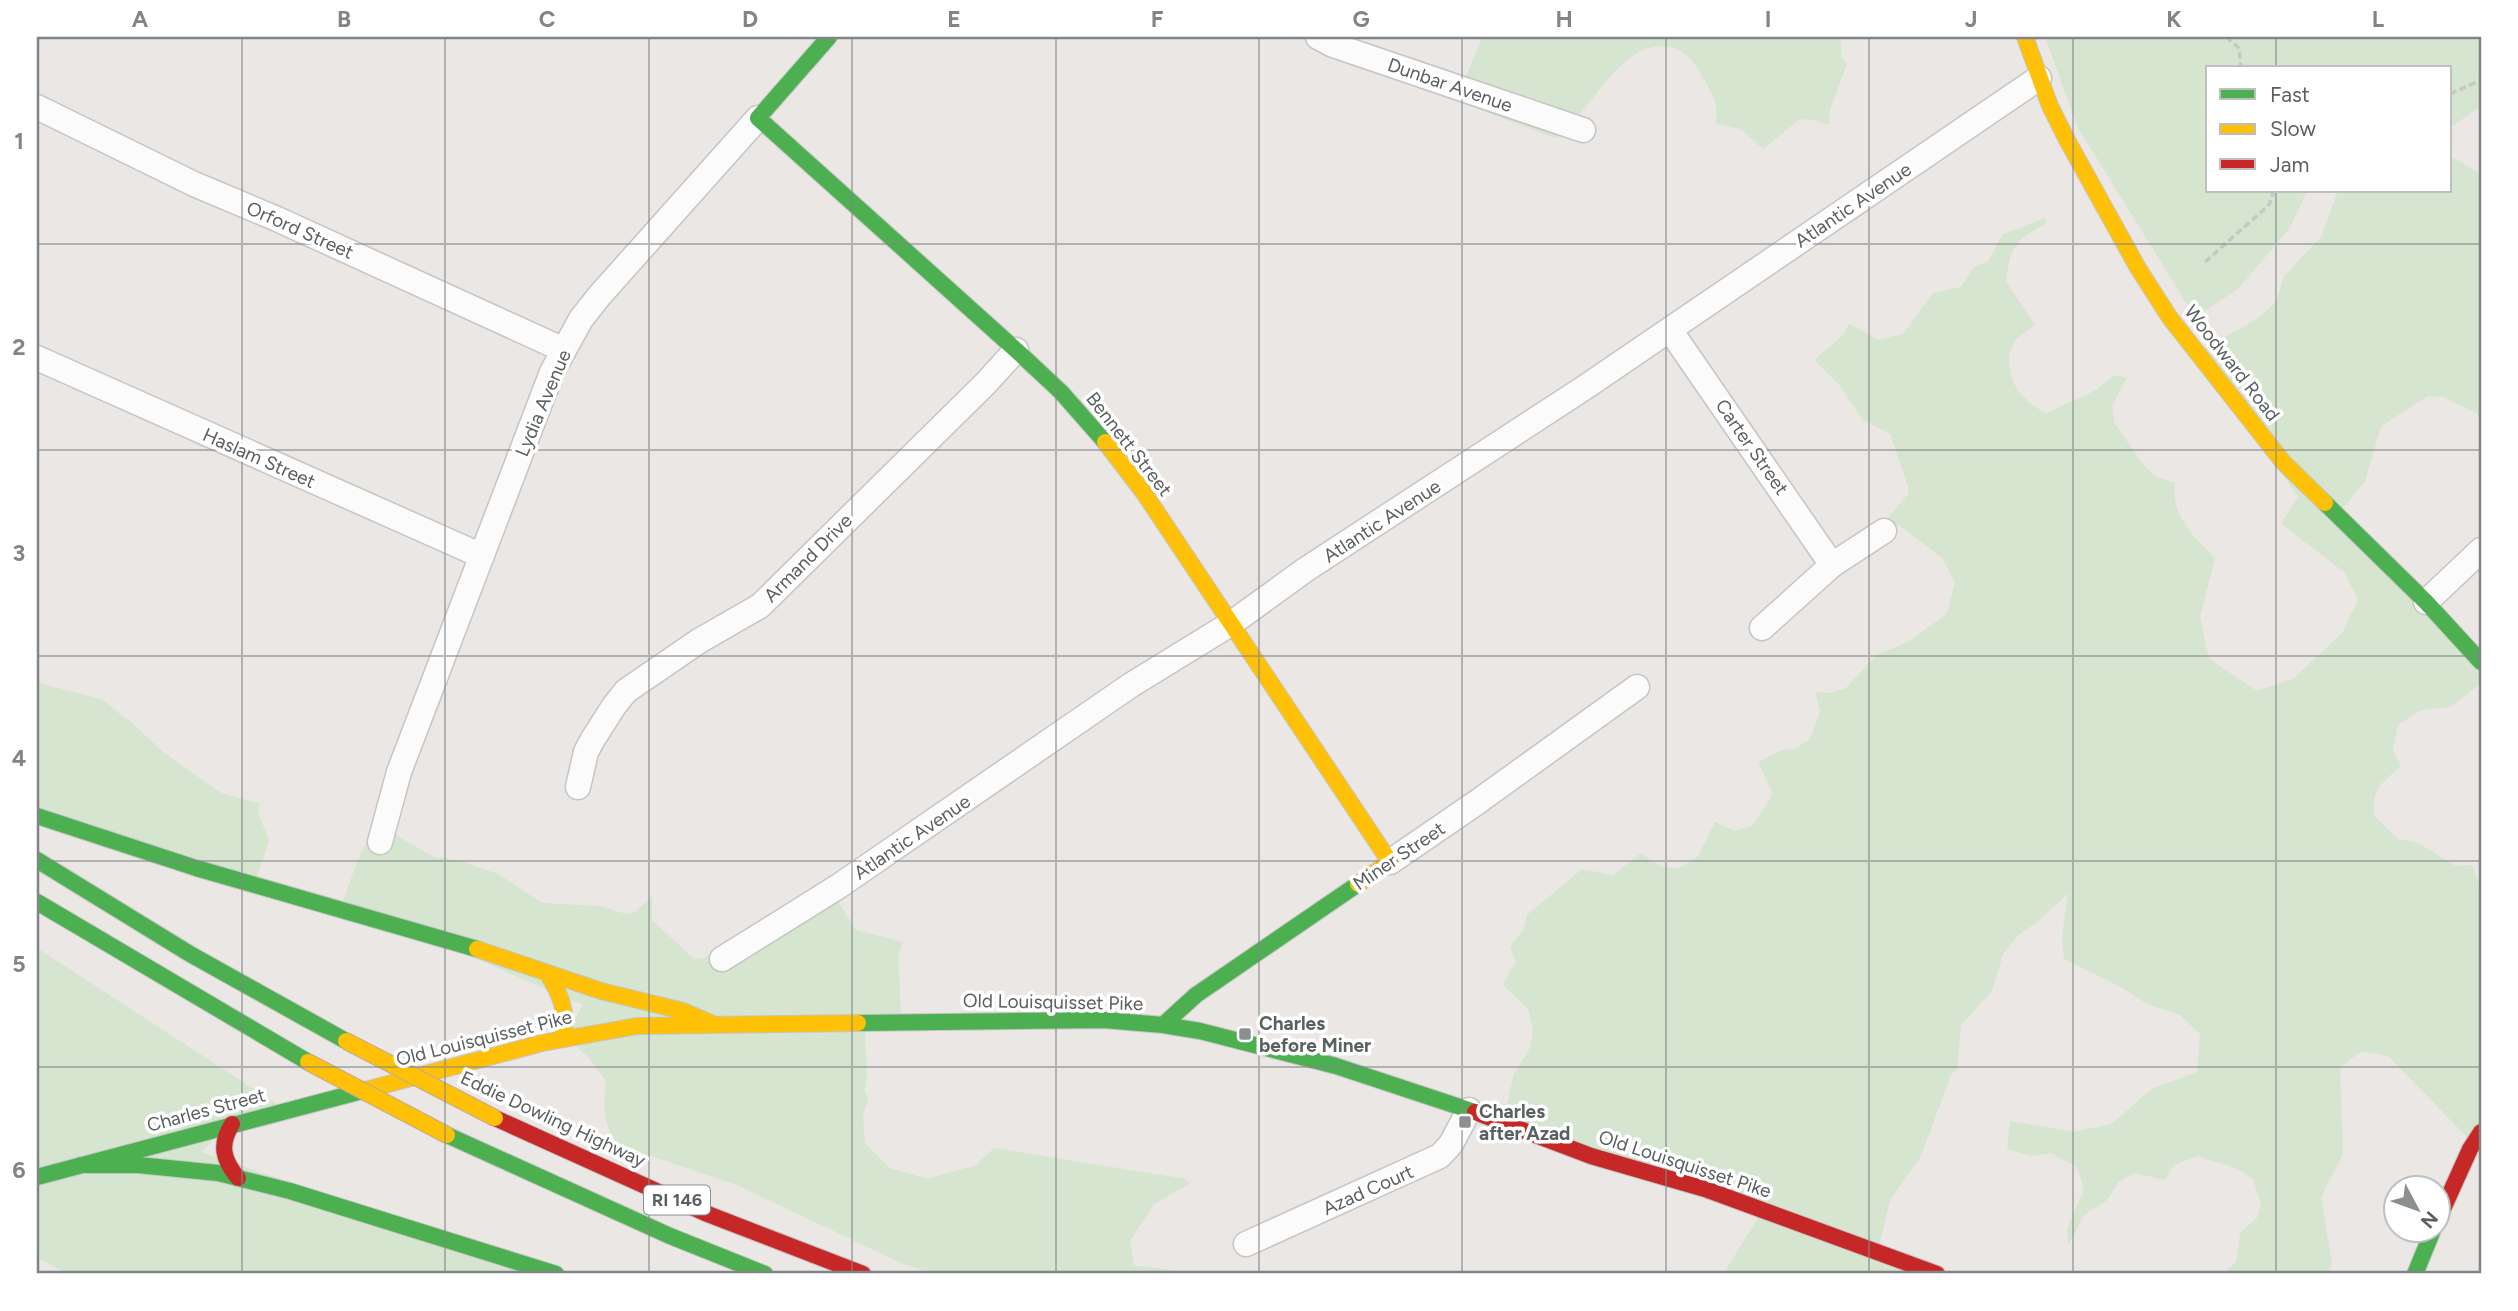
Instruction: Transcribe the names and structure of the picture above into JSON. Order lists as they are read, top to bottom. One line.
{"streets":{"main road":["Woodward Road","Lydia Avenue","Bennett Street","Miner Street","Old Louisquisset Pike","Charles Street","Eddie Dowling Highway","RI 146"],"street":["Dunbar Avenue","Atlantic Avenue","Orford Street","Carter Street","Haslam Street","Armand Drive","Azad Court"]},"crossings":[["Atlantic Avenue","Woodward Road"],["Atlantic Avenue","Bennett Street"],["Atlantic Avenue","Carter Street"],["Orford Street","Lydia Avenue"],["Lydia Avenue","Bennett Street"],["Lydia Avenue","Haslam Street"],["Bennett Street","Armand Drive"],["Bennett Street","Miner Street"],["Miner Street","Old Louisquisset Pike"],["Old Louisquisset Pike","Charles Street"],["Old Louisquisset Pike","Azad Court"]],"places":{"transit":["Charles before Miner","Charles after Azad"]},"legend":["Fast","Slow","Jam"],"north":"bottom right","grid":{"columns":["A","B","C","D","E","F","G","H","I","J","K","L"],"rows":["1","2","3","4","5","6"]}}
